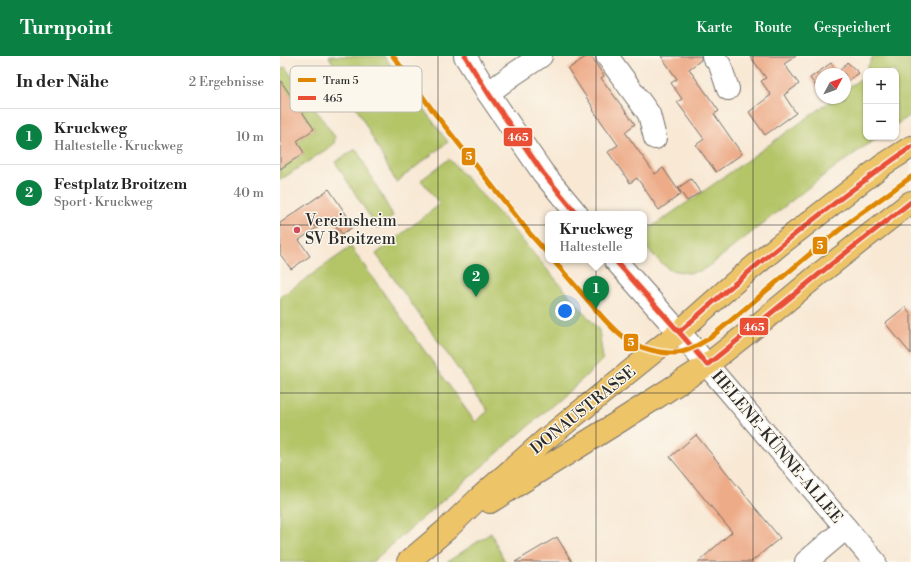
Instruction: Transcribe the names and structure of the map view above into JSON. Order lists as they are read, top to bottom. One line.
{"streets":{"main road":["DONAUSTRASSE"],"street":["HELENE-KÜNNE-ALLEE"]},"crossings":[["DONAUSTRASSE","HELENE-KÜNNE-ALLEE"]],"places":["Vereinsheim SV Broitzem"],"lines":["tram line 5","transit line 465"],"legend":["Tram 5","465"],"north":"top right","page":{"header":"Turnpoint","nav":["Karte","Route","Gespeichert"],"heading":["In der Nähe","2 Ergebnisse"],"map_buttons":["+","−"],"list":[{"mark":"1","name":"Kruckweg","note":"Haltestelle · Kruckweg","value":"10 m"},{"mark":"2","name":"Festplatz Broitzem","note":"Sport · Kruckweg","value":"40 m"}],"popup":["Kruckweg","Haltestelle"],"pins":["2","1"]}}
